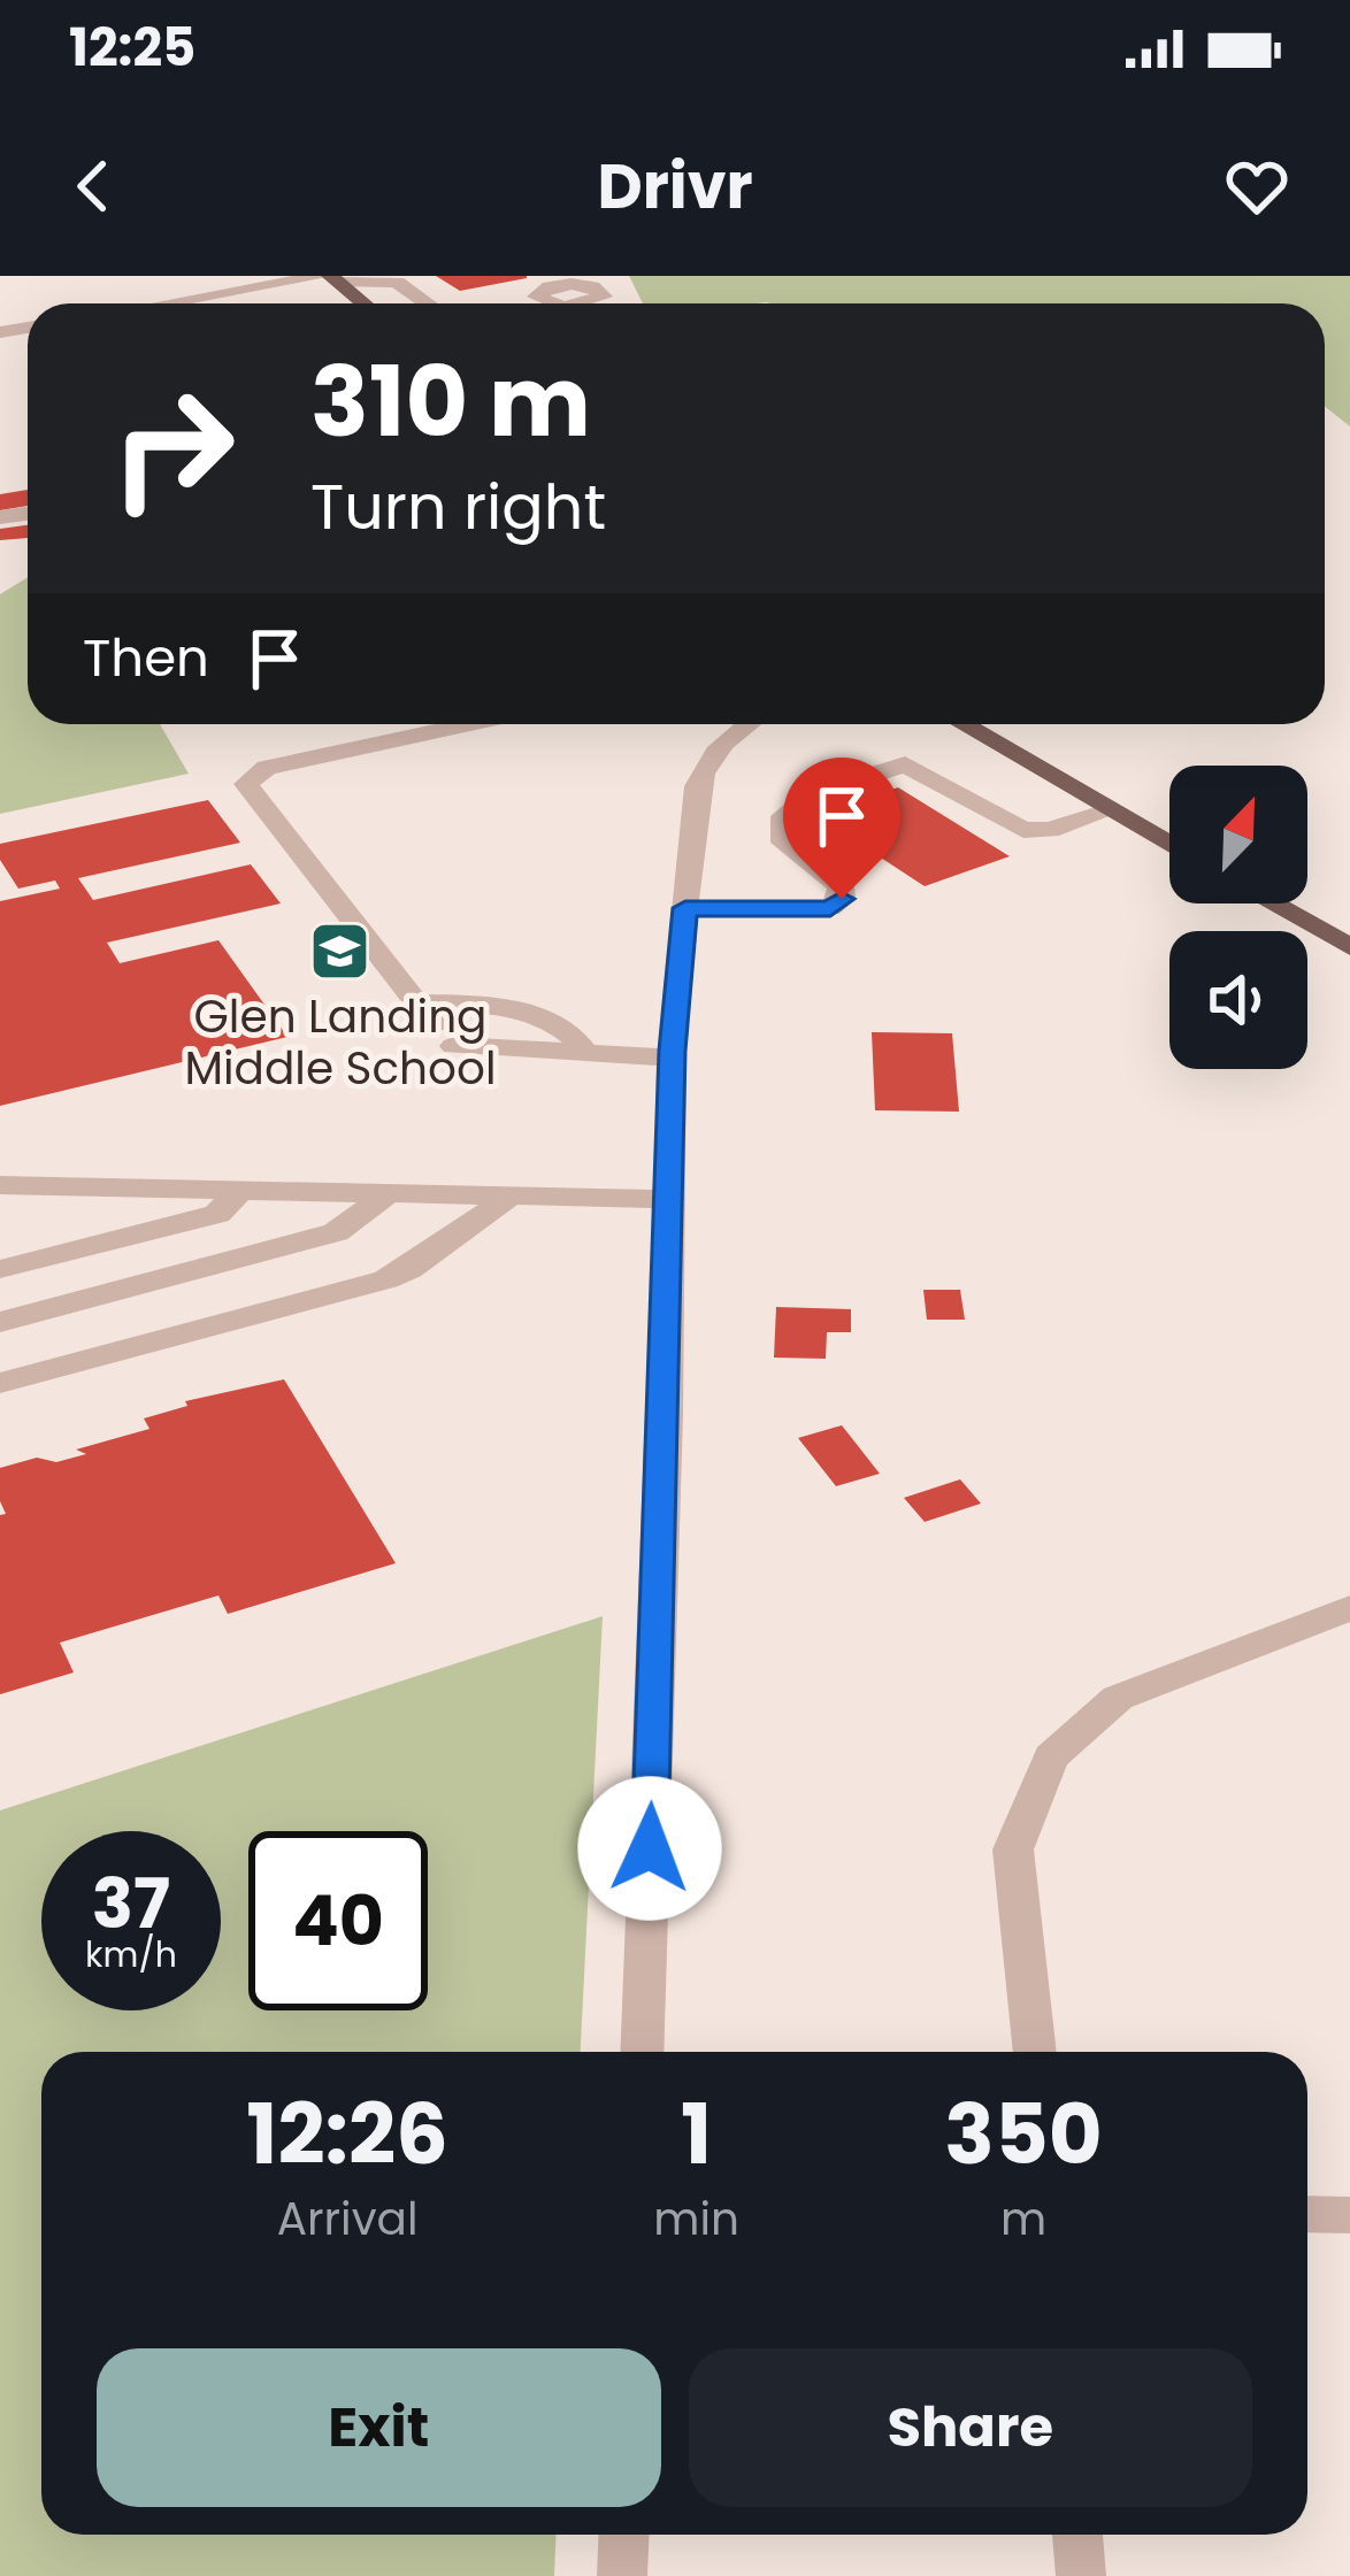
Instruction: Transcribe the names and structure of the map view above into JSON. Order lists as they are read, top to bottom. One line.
{"places":{"school or university":["Glen Landing Middle School"]},"north":"top right","page":{"status":"12:25","header":"Drivr","turn":["310 m","Turn right"],"then":"Then","speed":"37 km/h","limit":"40","eta":["12:26","Arrival","1","min","350","m"],"buttons":["Exit","Share"]}}
